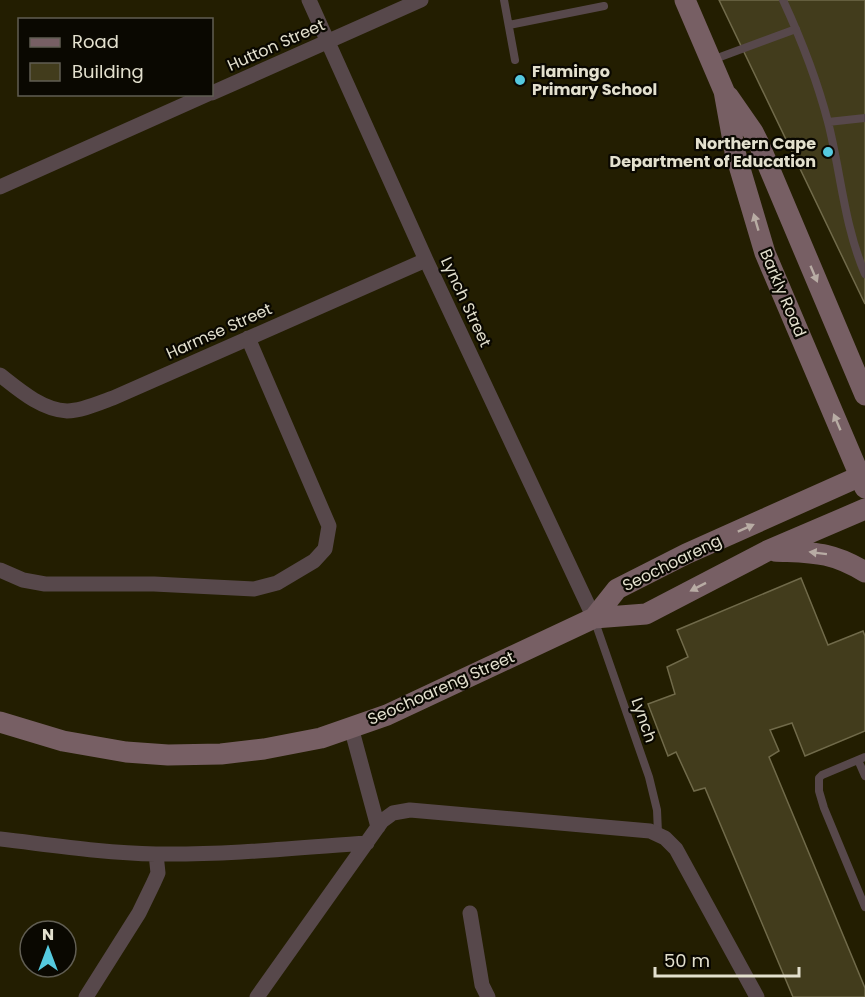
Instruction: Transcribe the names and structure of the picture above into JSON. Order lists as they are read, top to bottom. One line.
{"streets":{"street":["Hutton Street","Barkly Road","Lynch Street","Harmse Street","Seochoareng","Seochoareng Street"],"lane":["Lynch"]},"crossings":[["Hutton Street","Lynch Street"],["Barkly Road","Seochoareng"],["Lynch Street","Harmse Street"],["Lynch Street","Seochoareng"],["Lynch Street","Seochoareng Street"],["Lynch Street","Lynch"],["Seochoareng","Seochoareng Street"],["Seochoareng","Lynch"],["Seochoareng Street","Lynch"]],"places":["Flamingo Primary School","Northern Cape Department of Education"],"legend":["Road","Building"],"scale_bar":"50 m","north":"top"}
